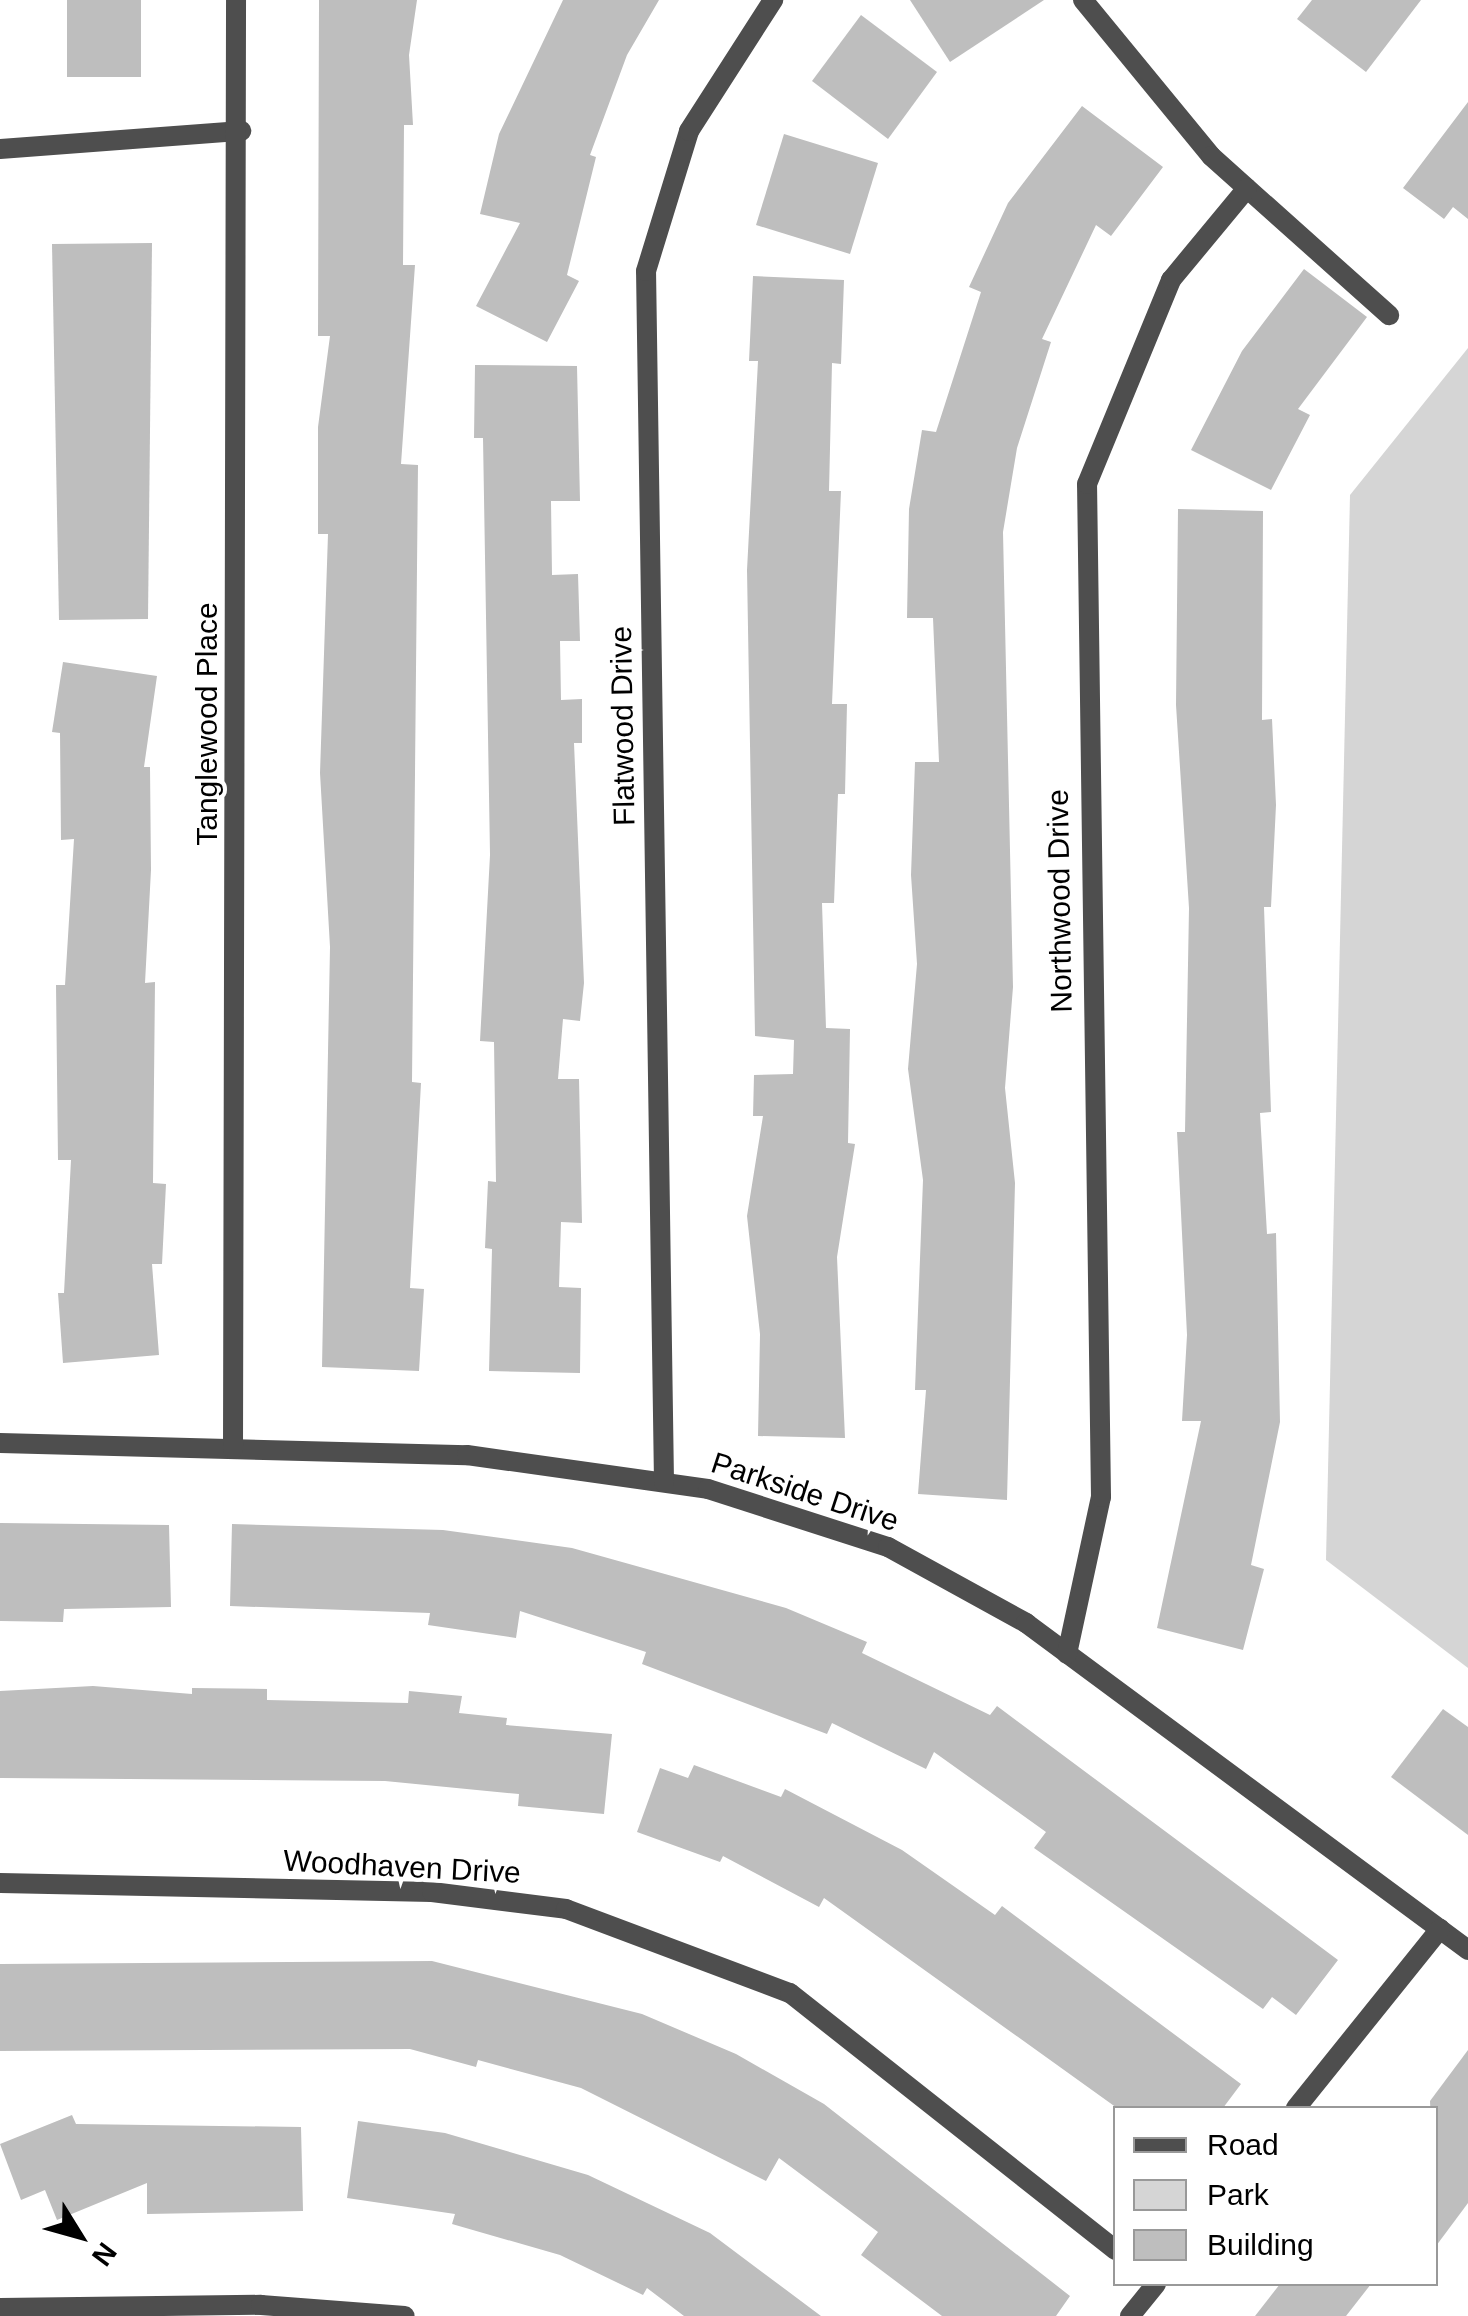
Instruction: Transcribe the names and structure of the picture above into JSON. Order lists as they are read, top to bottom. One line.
{"streets":{"street":["Tanglewood Place","Flatwood Drive","Northwood Drive","Parkside Drive","Woodhaven Drive"]},"crossings":[["Tanglewood Place","Parkside Drive"],["Flatwood Drive","Parkside Drive"],["Northwood Drive","Parkside Drive"]],"legend":["Road","Park","Building"],"north":"bottom right"}
